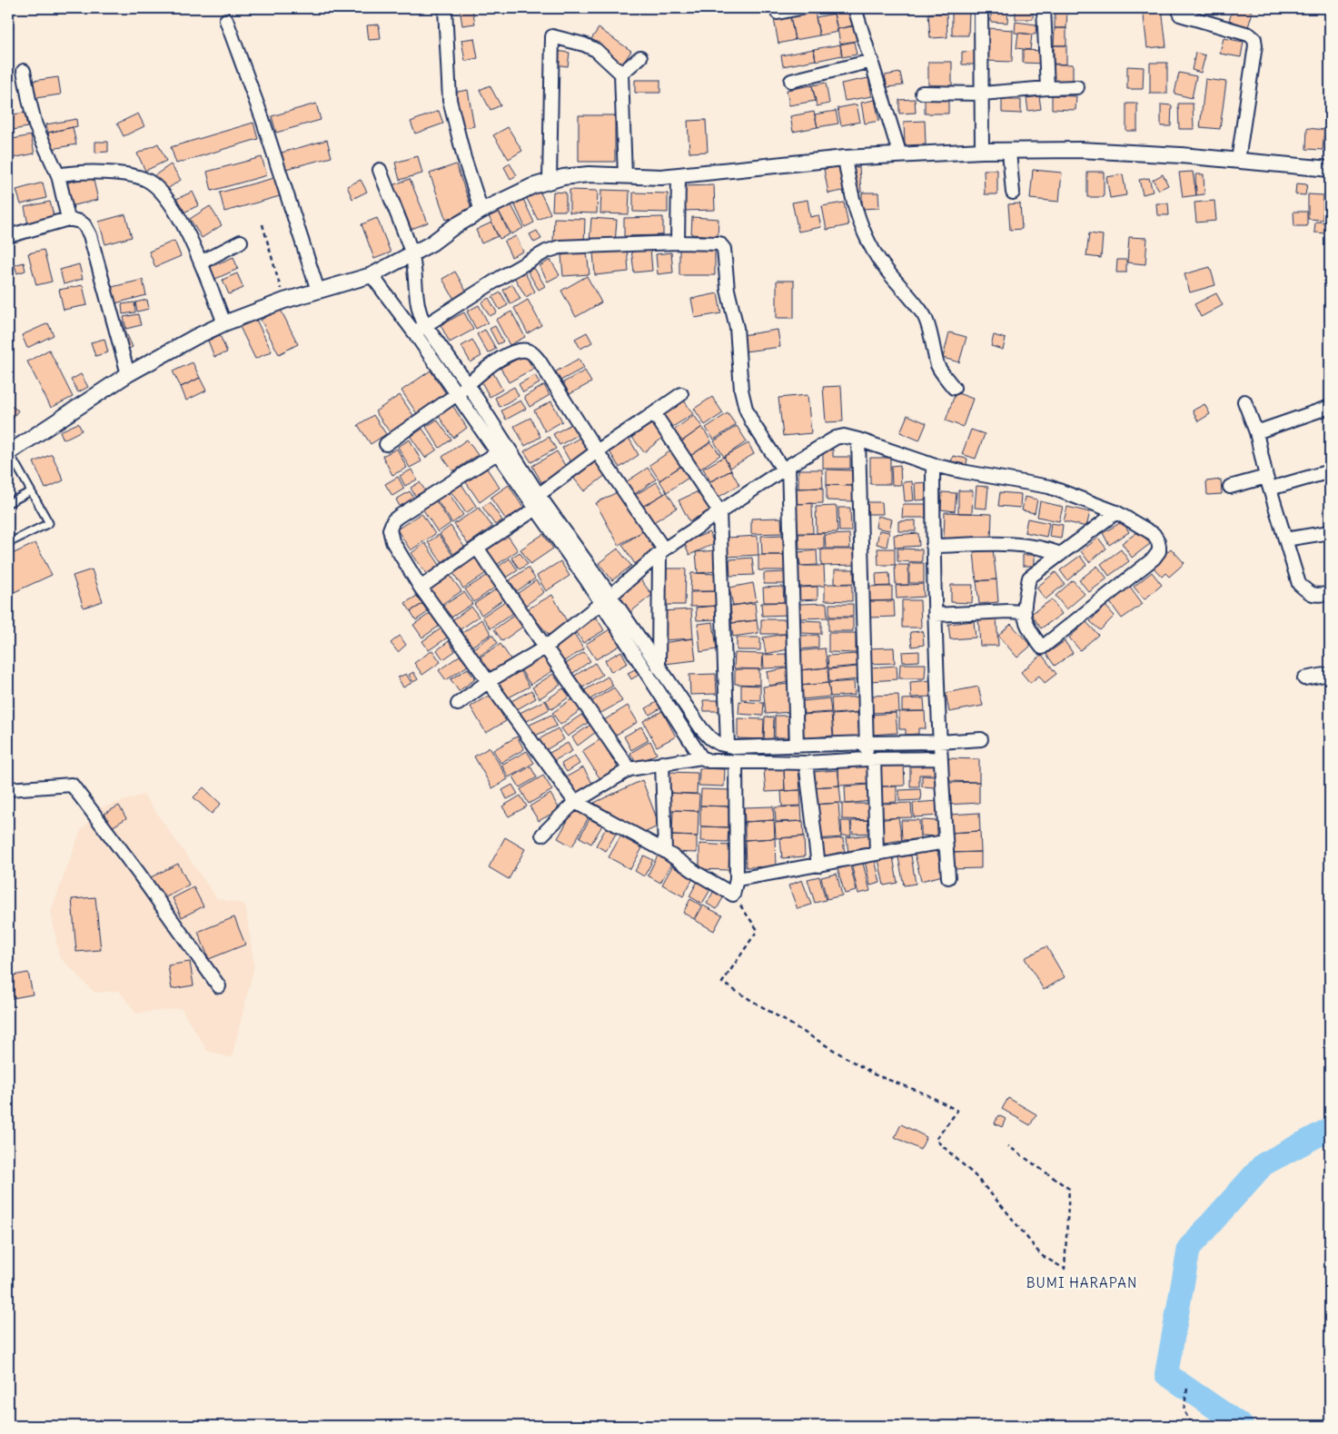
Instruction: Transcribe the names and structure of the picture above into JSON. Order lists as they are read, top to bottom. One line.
{"districts":["BUMI HARAPAN"]}
